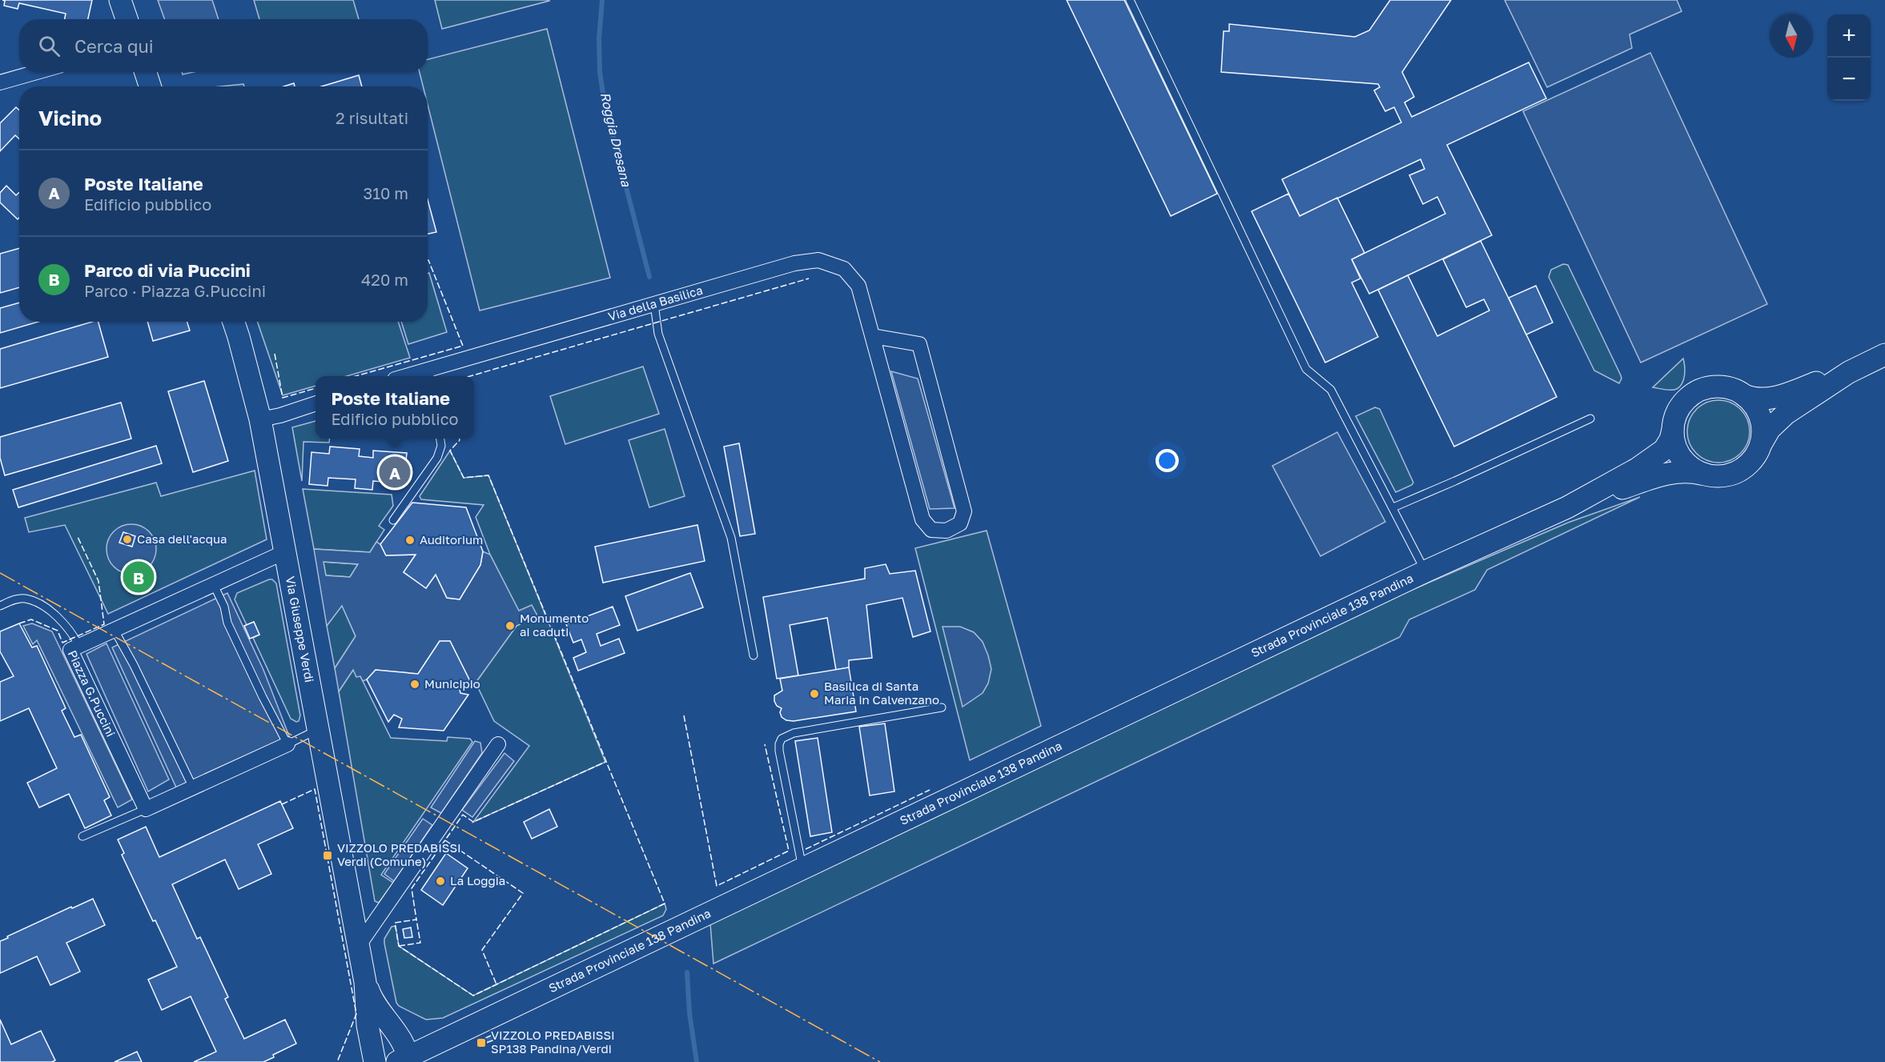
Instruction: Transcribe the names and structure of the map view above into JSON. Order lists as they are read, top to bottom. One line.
{"streets":{"street":["Via della Basilica","Strada Provinciale 138 Pandina","Via Giuseppe Verdi","Piazza G.Puccini"]},"crossings":[["Via Giuseppe Verdi","Piazza G.Puccini"]],"water":["Roggia Dresana"],"places":{"other":["Casa dell'acqua","Auditorium","Monumento ai caduti","Municipio","Basilica di Santa Maria in Calvenzano","La Loggia"],"transit":["VIZZOLO PREDABISSI Verdi (Comune)","VIZZOLO PREDABISSI SP138 Pandina/Verdi"]},"north":"bottom","page":{"map_buttons":["+","−"],"search":"Cerca qui","heading":["Vicino","2 risultati"],"list":[{"mark":"A","name":"Poste Italiane","note":"Edificio pubblico","value":"310 m"},{"mark":"B","name":"Parco di via Puccini","note":"Parco · Piazza G.Puccini","value":"420 m"}],"popup":["Poste Italiane","Edificio pubblico"],"pins":["A","B"]}}
